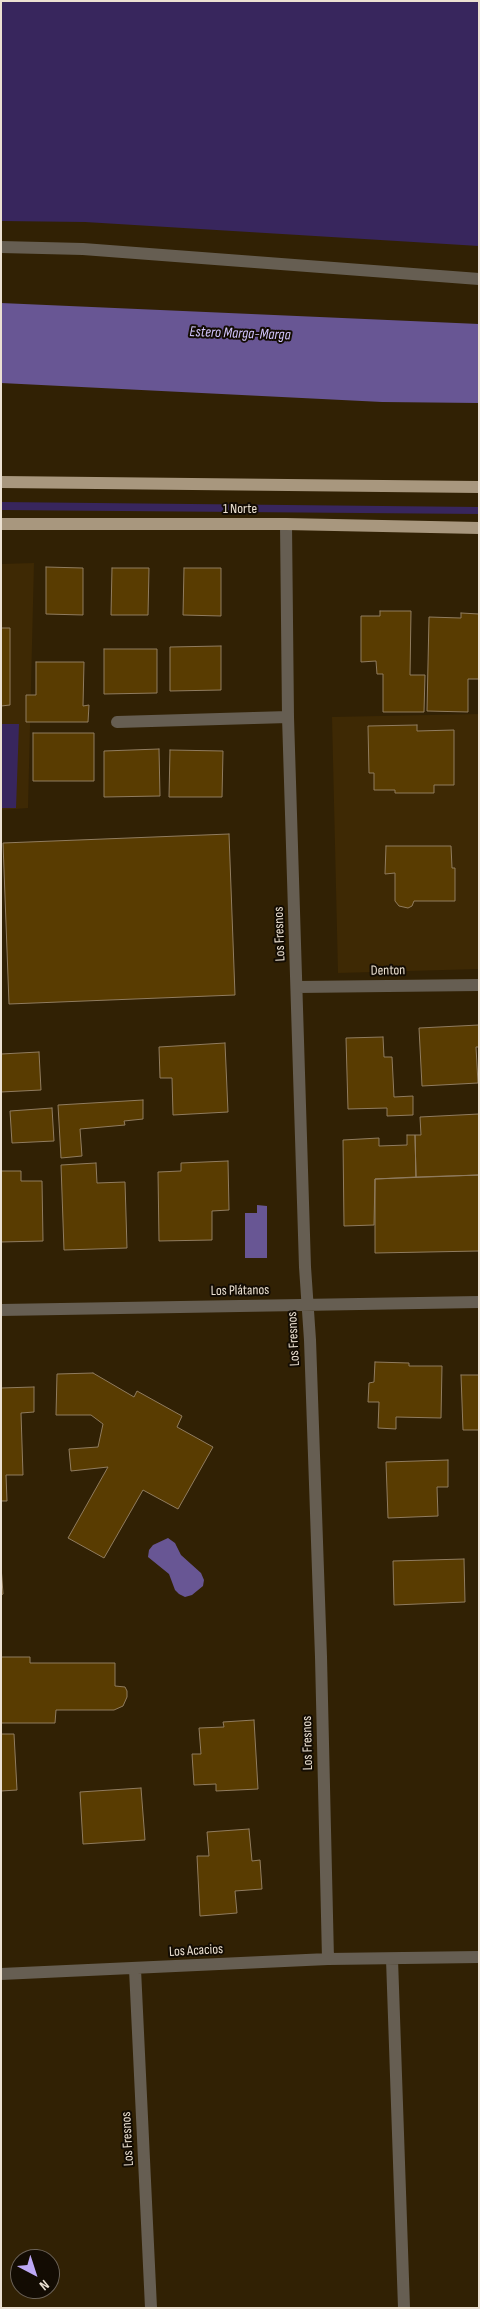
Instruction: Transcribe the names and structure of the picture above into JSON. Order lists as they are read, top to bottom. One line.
{"streets":{"main road":["1 Norte"],"street":["Los Fresnos","Denton","Los Plátanos","Los Acacios"]},"crossings":[["1 Norte","Los Fresnos"],["Los Fresnos","Denton"],["Los Fresnos","Los Plátanos"],["Los Fresnos","Los Acacios"]],"water":["Estero Marga-Marga"],"north":"bottom right"}
